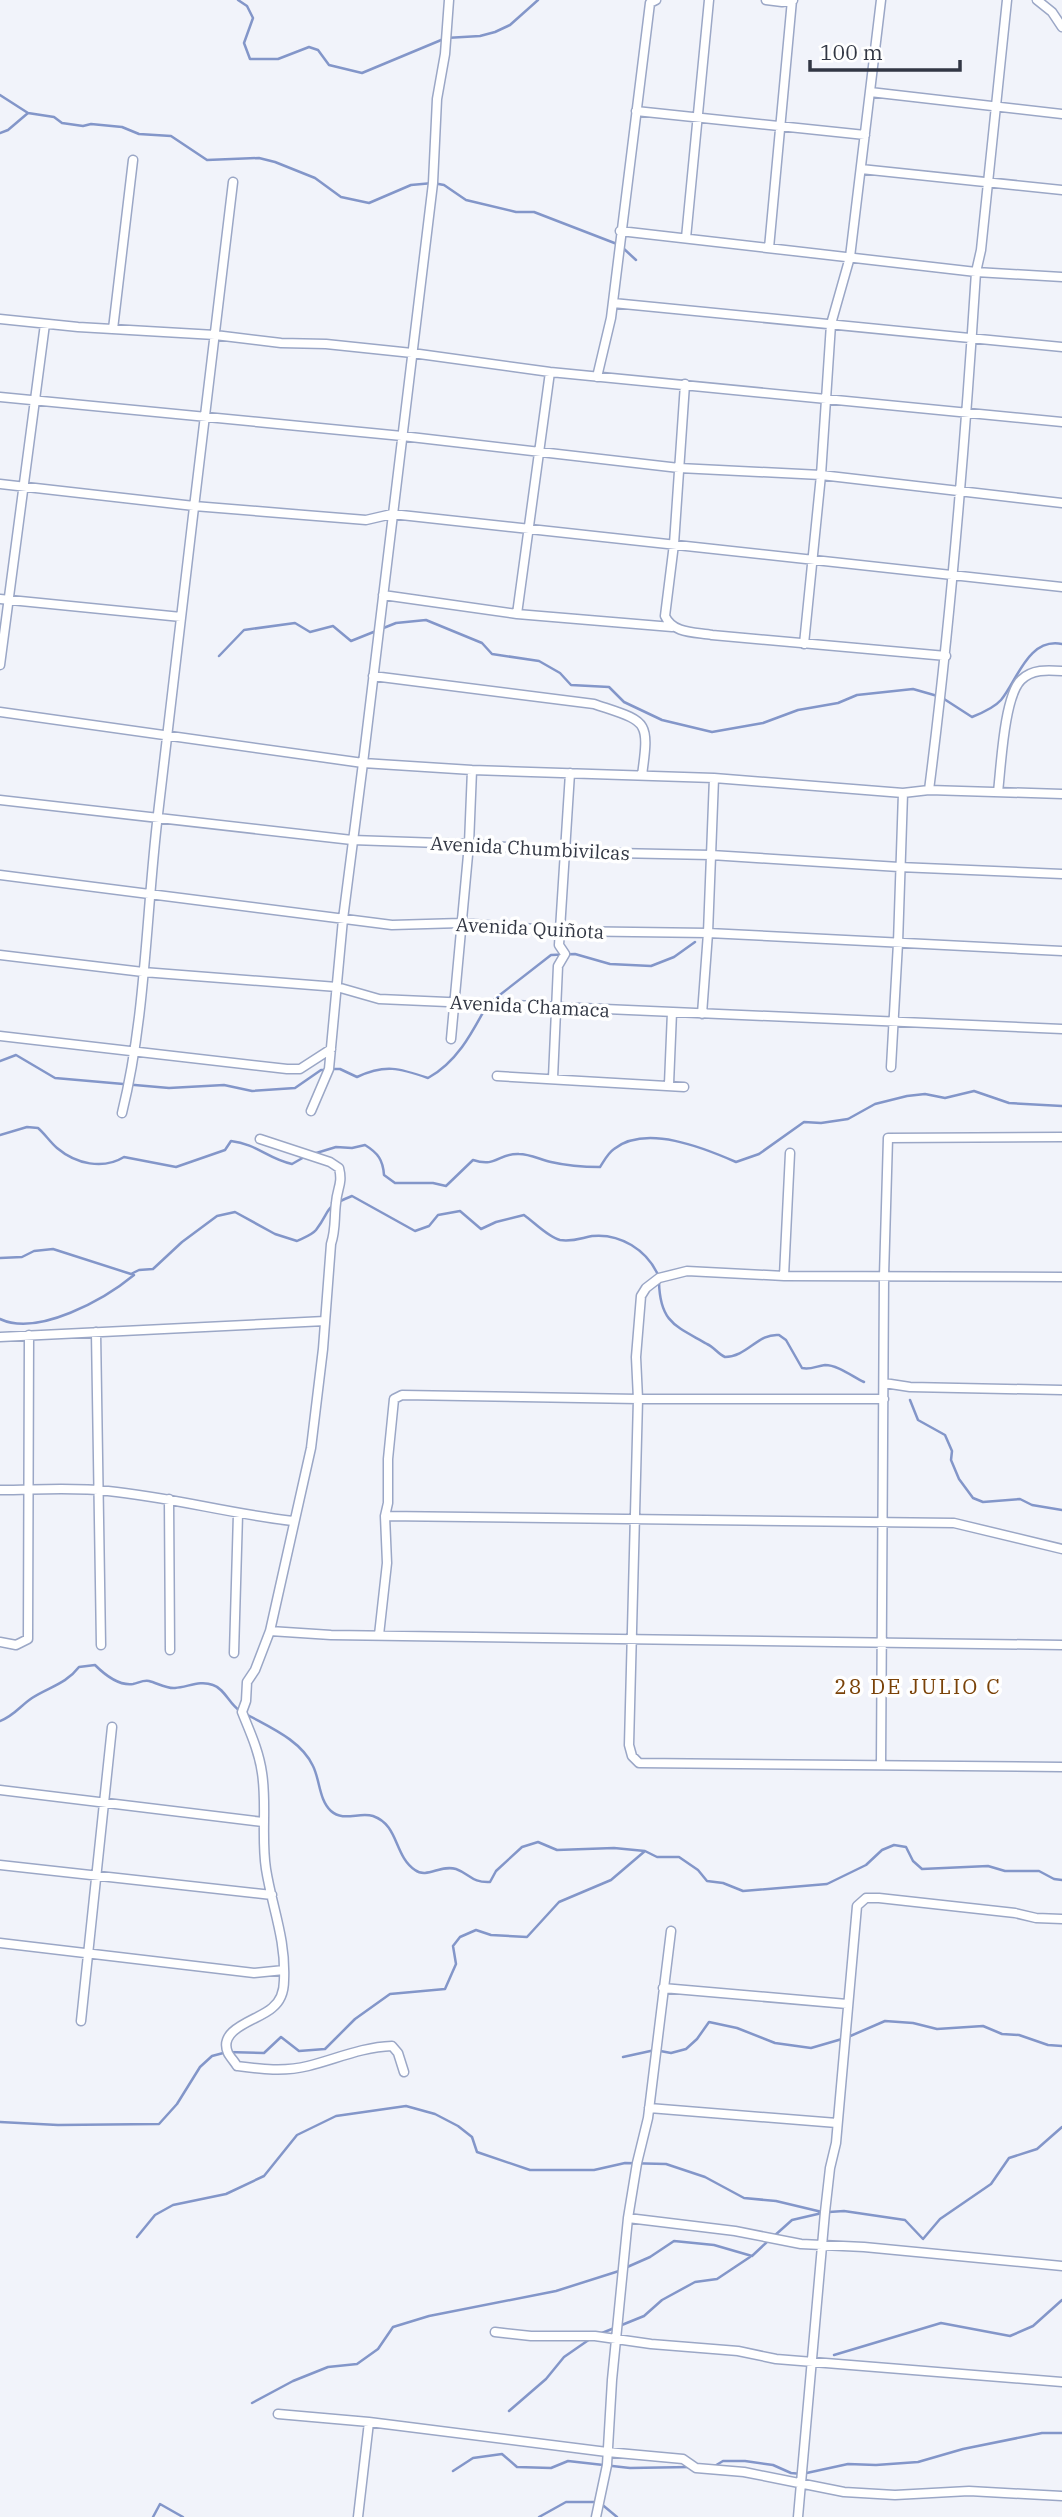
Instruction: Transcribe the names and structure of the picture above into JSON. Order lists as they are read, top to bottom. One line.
{"streets":{"street":["Avenida Chumbivilcas","Avenida Quiñota","Avenida Chamaca"]},"districts":["28 DE JULIO C"],"scale_bar":"100 m"}
